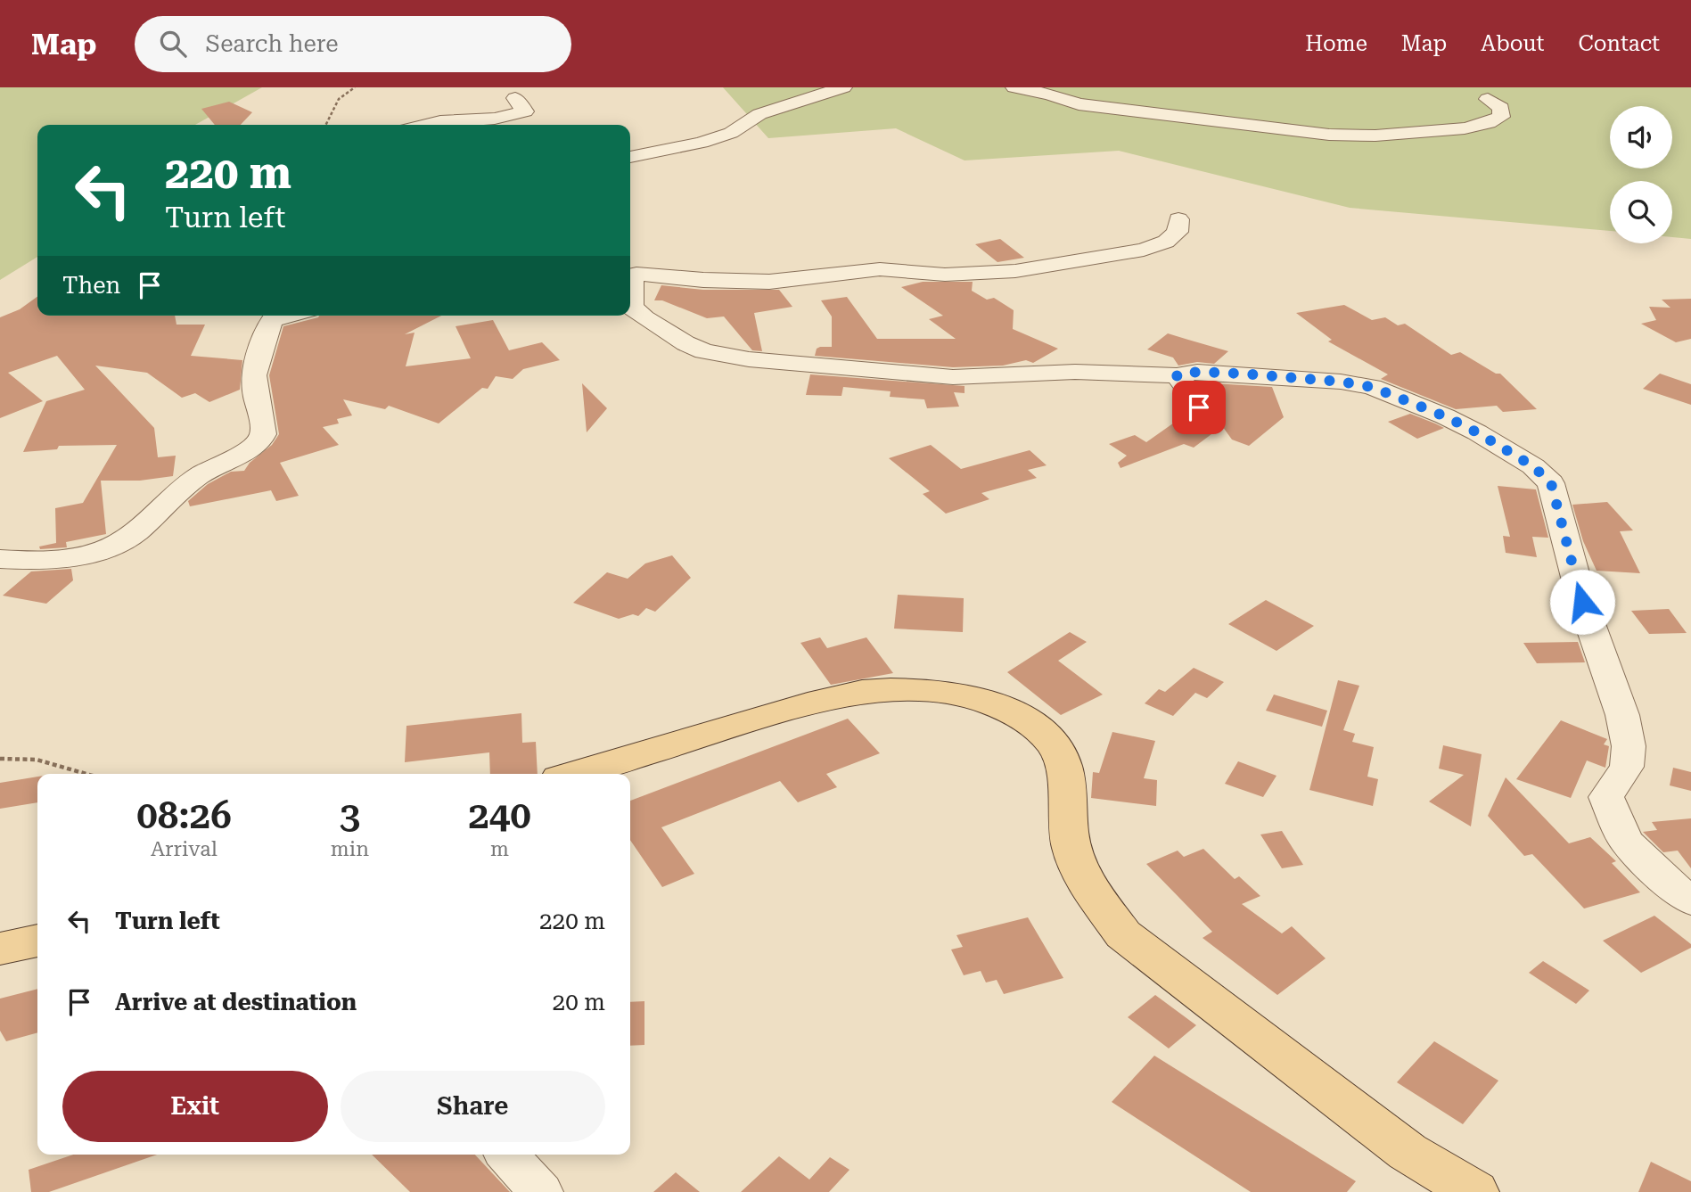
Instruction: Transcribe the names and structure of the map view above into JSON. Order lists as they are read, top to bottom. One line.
{"page":{"header":"Map","search":"Search here","nav":["Home","Map","About","Contact"],"turn":["220 m","Turn left"],"then":"Then","eta":["08:26","Arrival","3","min","240","m"],"list":[{"name":"Turn left","value":"220 m"},{"name":"Arrive at destination","value":"20 m"}],"buttons":["Exit","Share"]}}
